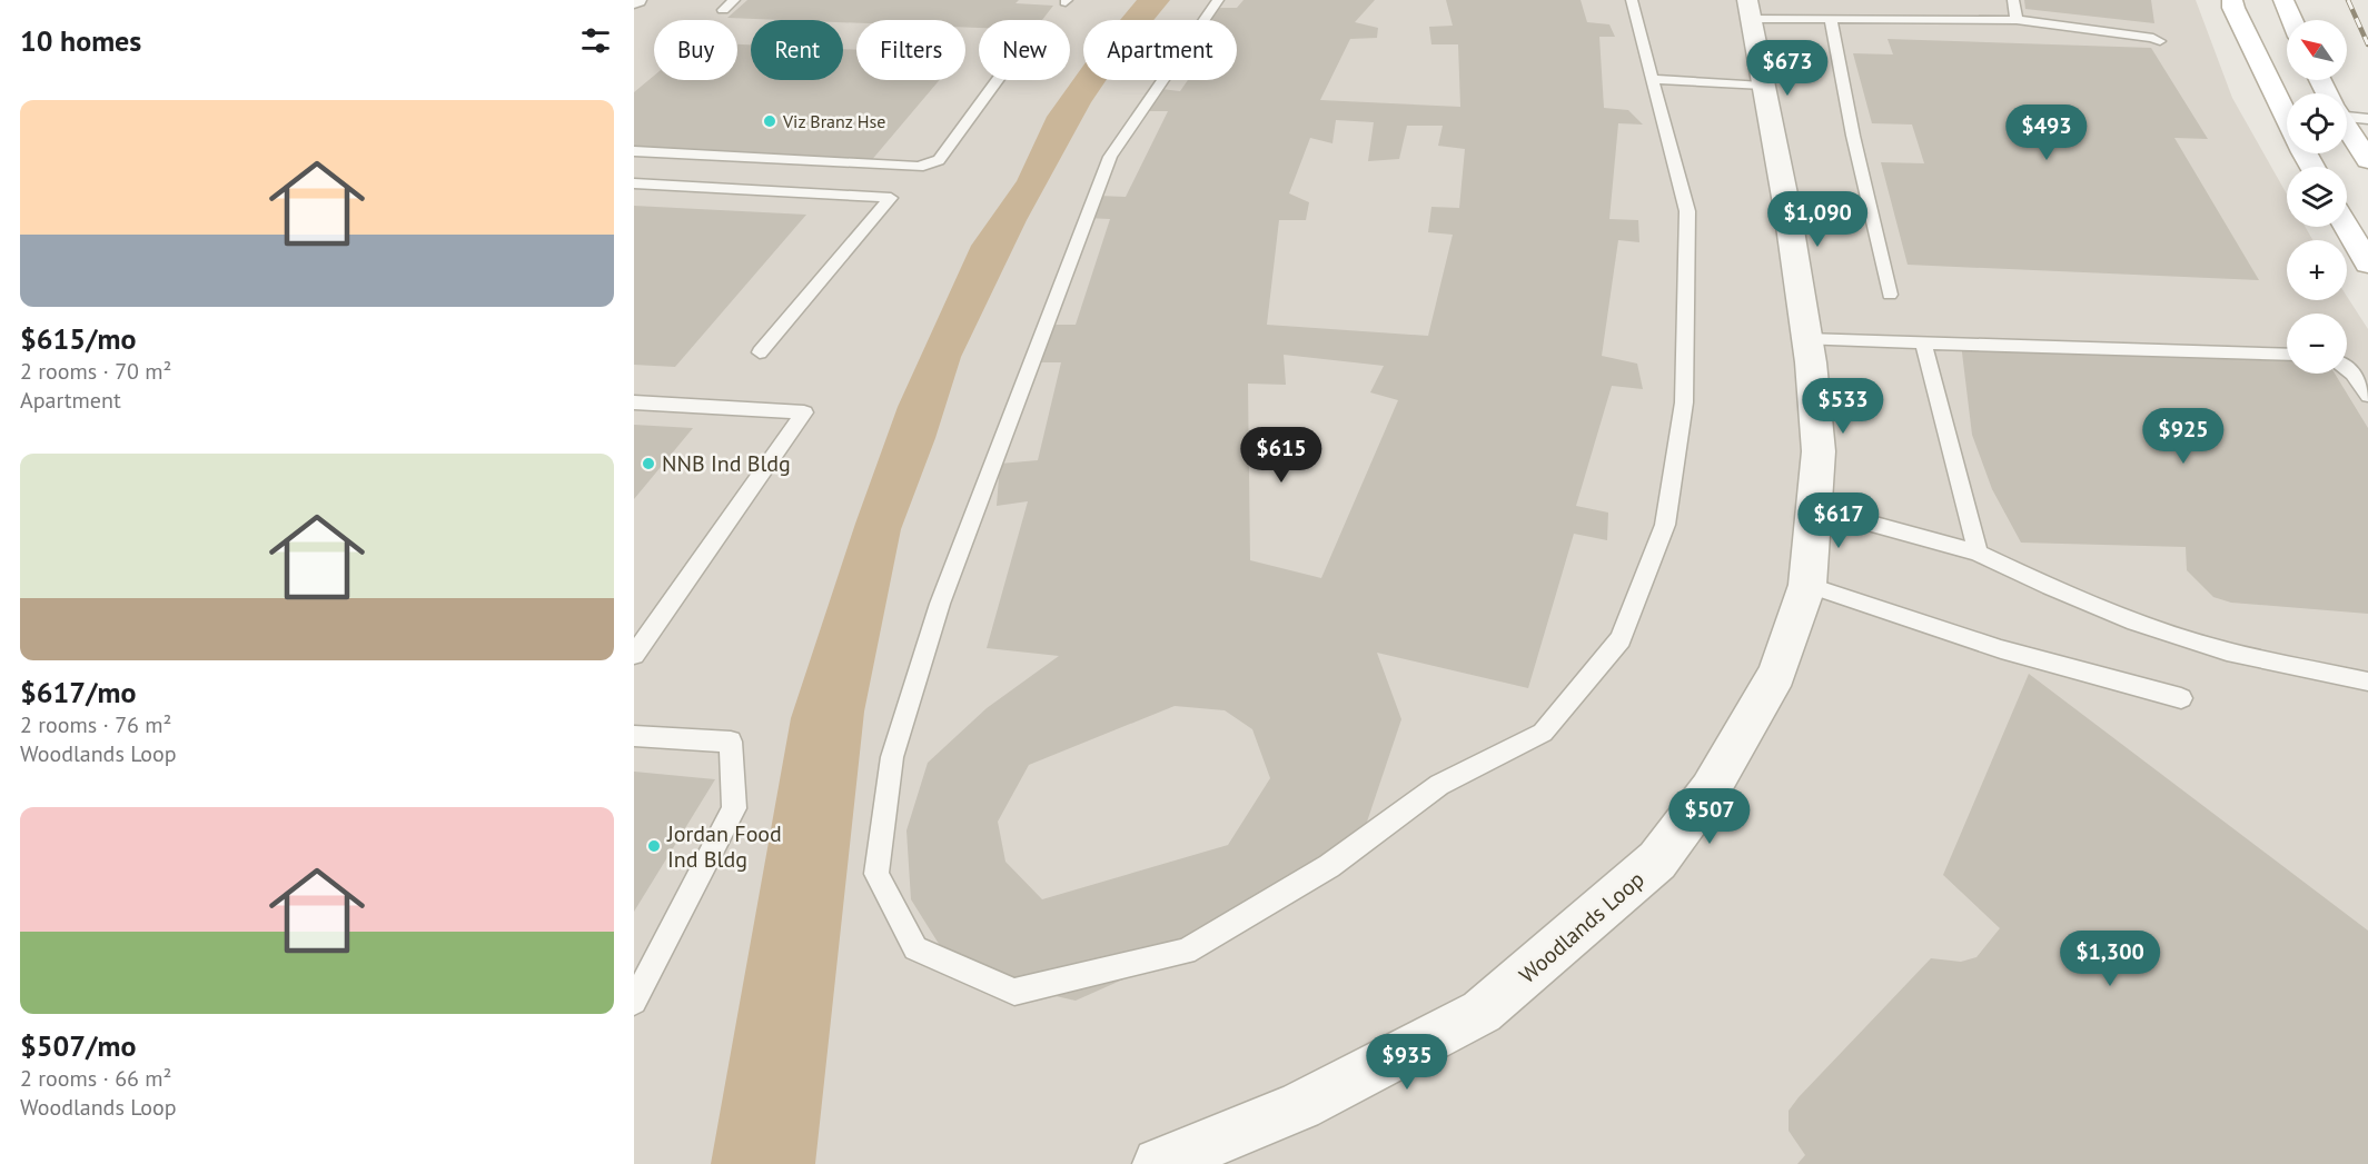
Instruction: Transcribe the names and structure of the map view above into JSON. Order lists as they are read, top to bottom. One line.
{"streets":{"street":["Woodlands Loop"]},"places":["Viz Branz Hse","NNB Ind Bldg","Jordan Food Ind Bldg"],"north":"top left","page":{"heading":"10 homes","map_buttons":["+","−"],"chip":["Buy","Rent","Filters","New","Apartment"],"price":["$673","$493","$1,090","$533","$925","$615","$617","$507","$1,300","$935"],"list":[{"name":"$615/mo","note":"2 rooms · 70 m² · Apartment"},{"name":"$617/mo","note":"2 rooms · 76 m² · Woodlands Loop"},{"name":"$507/mo","note":"2 rooms · 66 m² · Woodlands Loop"}]}}
